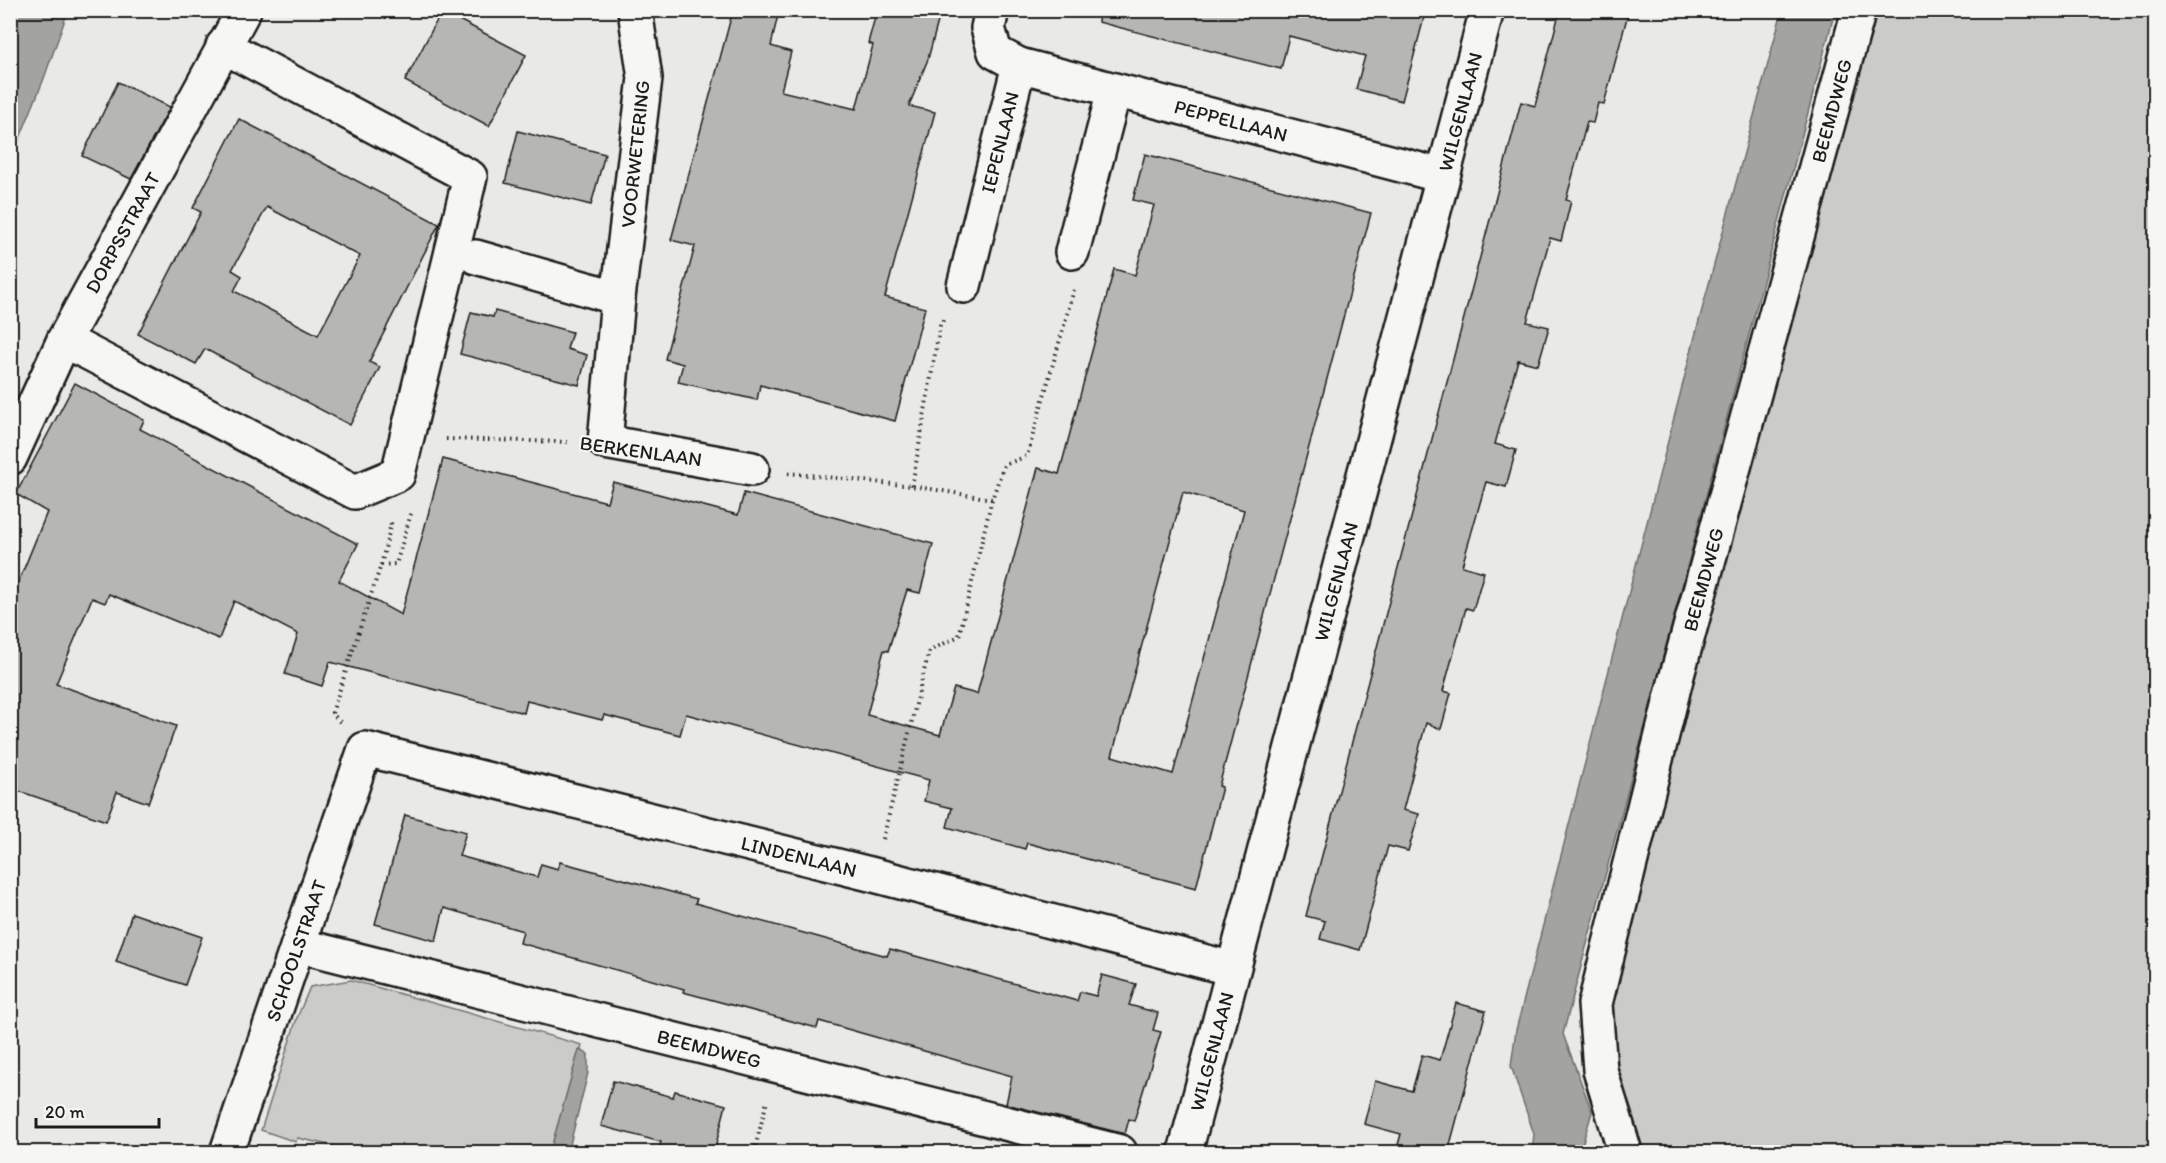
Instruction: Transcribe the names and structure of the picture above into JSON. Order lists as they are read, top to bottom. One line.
{"streets":{"street":["BEEMDWEG","WILGENLAAN","PEPPELLAAN","IEPENLAAN","VOORWETERING","DORPSSTRAAT","BERKENLAAN","LINDENLAAN","SCHOOLSTRAAT"]},"crossings":[["BEEMDWEG","SCHOOLSTRAAT"],["WILGENLAAN","PEPPELLAAN"],["WILGENLAAN","LINDENLAAN"],["PEPPELLAAN","IEPENLAAN"],["VOORWETERING","BERKENLAAN"],["LINDENLAAN","SCHOOLSTRAAT"]],"scale_bar":"20 m"}
